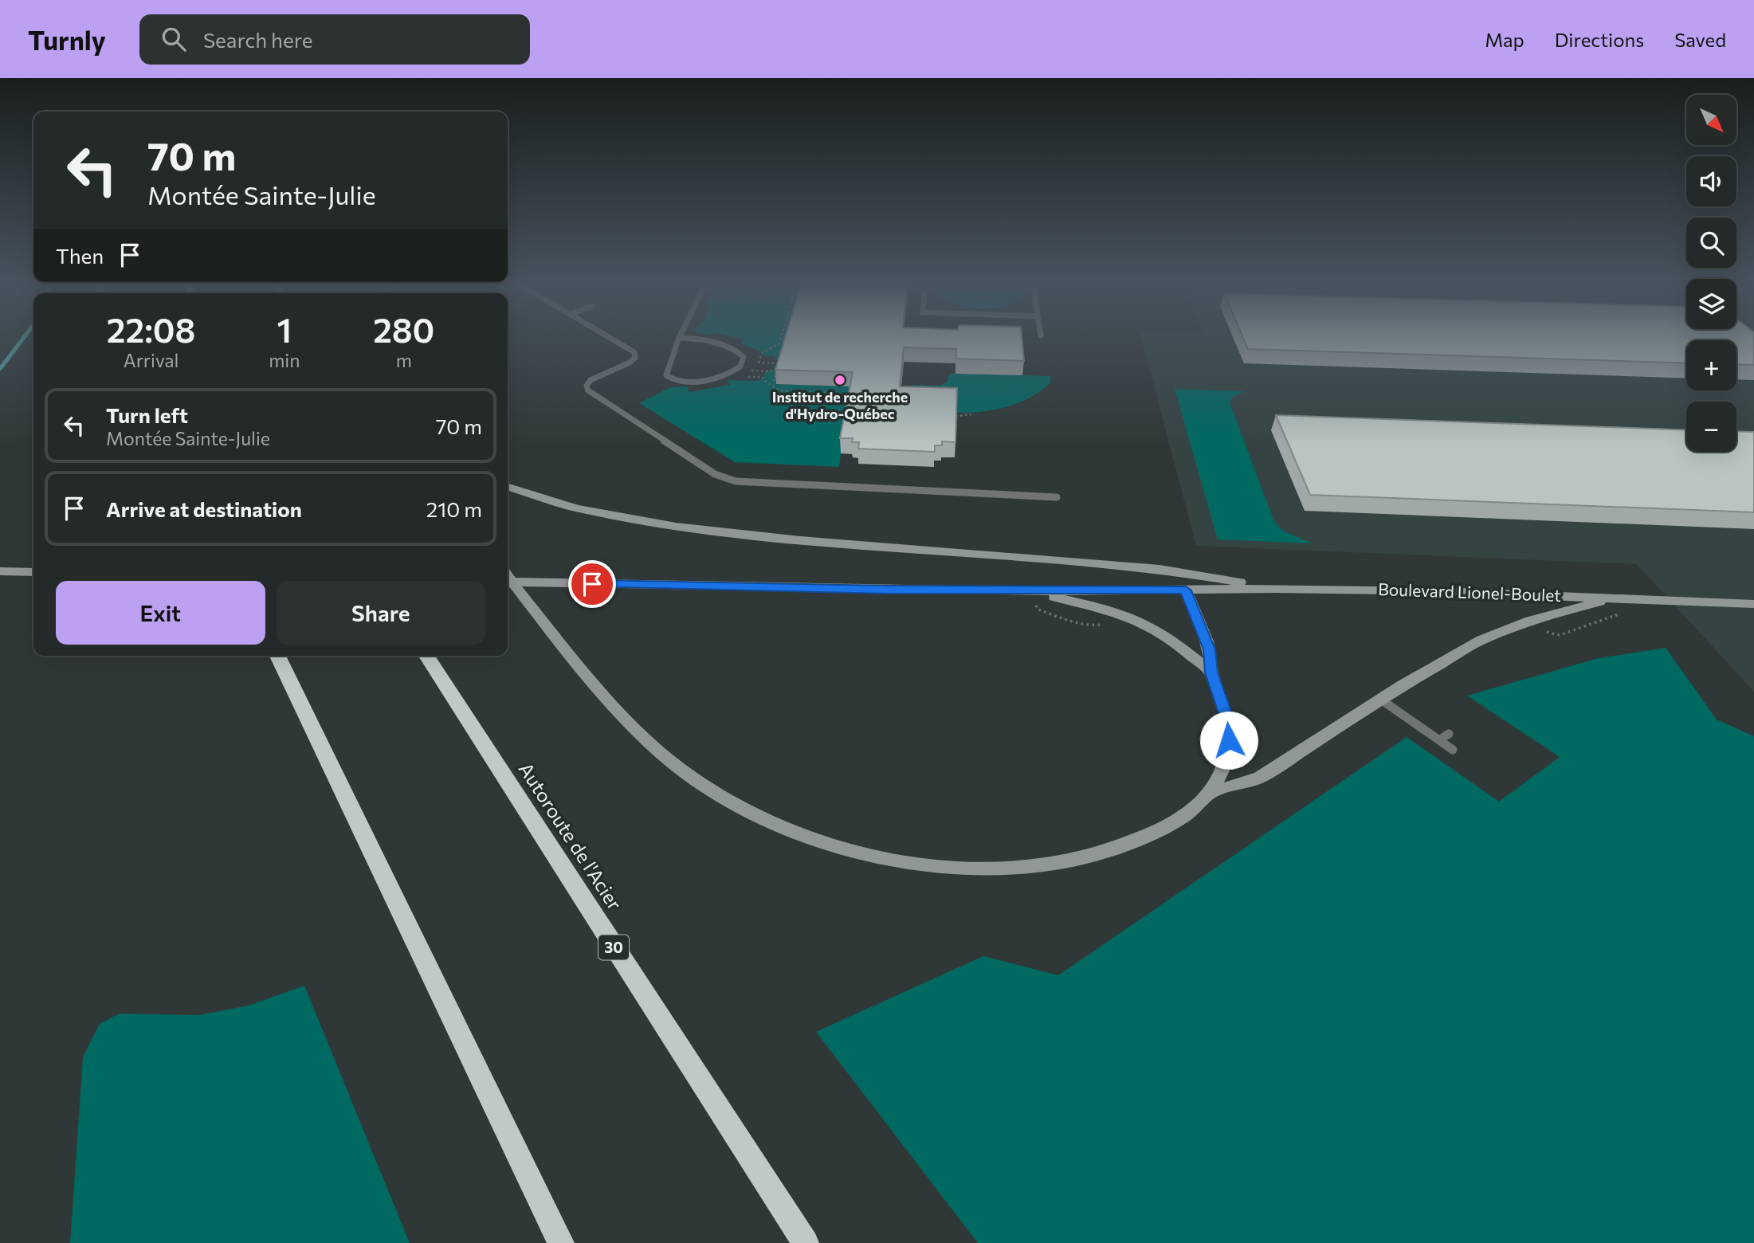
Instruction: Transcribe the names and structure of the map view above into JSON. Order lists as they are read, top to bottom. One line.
{"streets":{"highway":["Autoroute de l'Acier","30"],"main road":["Boulevard Lionel-Boulet"]},"places":["Institut de recherche d'Hydro-Québec"],"north":"bottom right","page":{"header":"Turnly","search":"Search here","nav":["Map","Directions","Saved"],"map_buttons":["+","−"],"turn":["70 m","Montée Sainte-Julie"],"then":"Then","eta":["22:08","Arrival","1","min","280","m"],"list":[{"name":"Turn left","note":"Montée Sainte-Julie","value":"70 m"},{"name":"Arrive at destination","value":"210 m"}],"buttons":["Exit","Share"]}}
